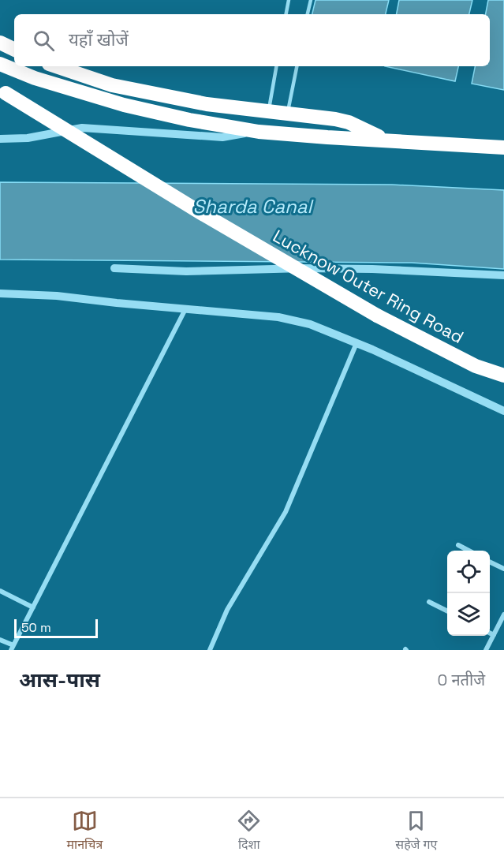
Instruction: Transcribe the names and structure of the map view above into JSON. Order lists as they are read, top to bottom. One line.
{"streets":{"highway":["Lucknow Outer Ring Road"]},"water":["Sharda Canal"],"scale_bar":"50 m","page":{"search":"यहाँ खोजें","scale":"50 m","heading":["आस-पास","0 नतीजे"],"nav":["मानचित्र","दिशा","सहेजे गए"]}}
